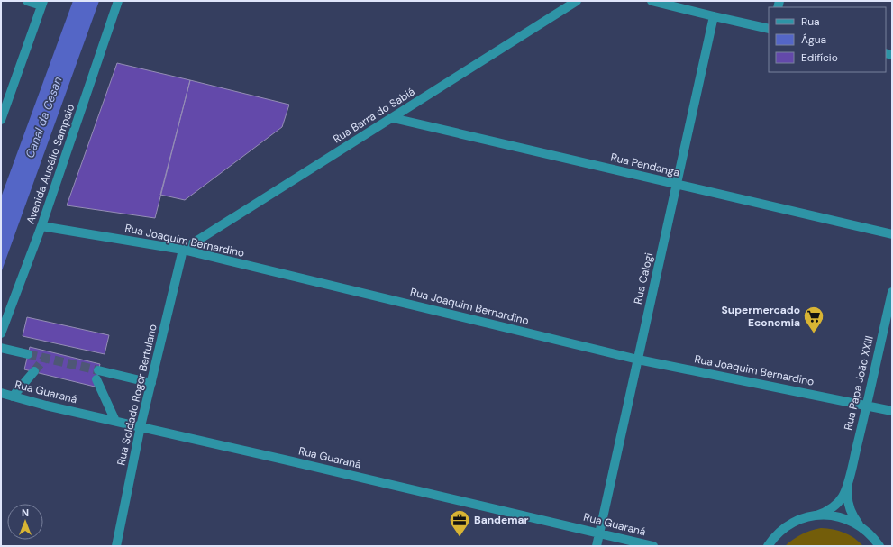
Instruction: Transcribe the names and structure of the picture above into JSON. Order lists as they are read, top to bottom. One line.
{"streets":{"street":["Rua Barra do Sabiá","Avenida Aucélio Sampaio","Rua Pendanga","Rua Joaquim Bernardino","Rua Calogi","Rua Papa João XXIII","Rua Guaraná","Rua Soldado Roger Bertulano"]},"crossings":[["Rua Barra do Sabiá","Rua Pendanga"],["Rua Barra do Sabiá","Rua Joaquim Bernardino"],["Rua Barra do Sabiá","Rua Soldado Roger Bertulano"],["Avenida Aucélio Sampaio","Rua Joaquim Bernardino"],["Rua Pendanga","Rua Calogi"],["Rua Joaquim Bernardino","Rua Calogi"],["Rua Joaquim Bernardino","Rua Papa João XXIII"],["Rua Joaquim Bernardino","Rua Soldado Roger Bertulano"],["Rua Calogi","Rua Guaraná"],["Rua Guaraná","Rua Soldado Roger Bertulano"]],"water":["Canal da Cesan"],"places":{"supermarket":["Supermercado Economia"],"office":["Bandemar"]},"legend":["Rua","Água","Edifício"],"north":"top"}
